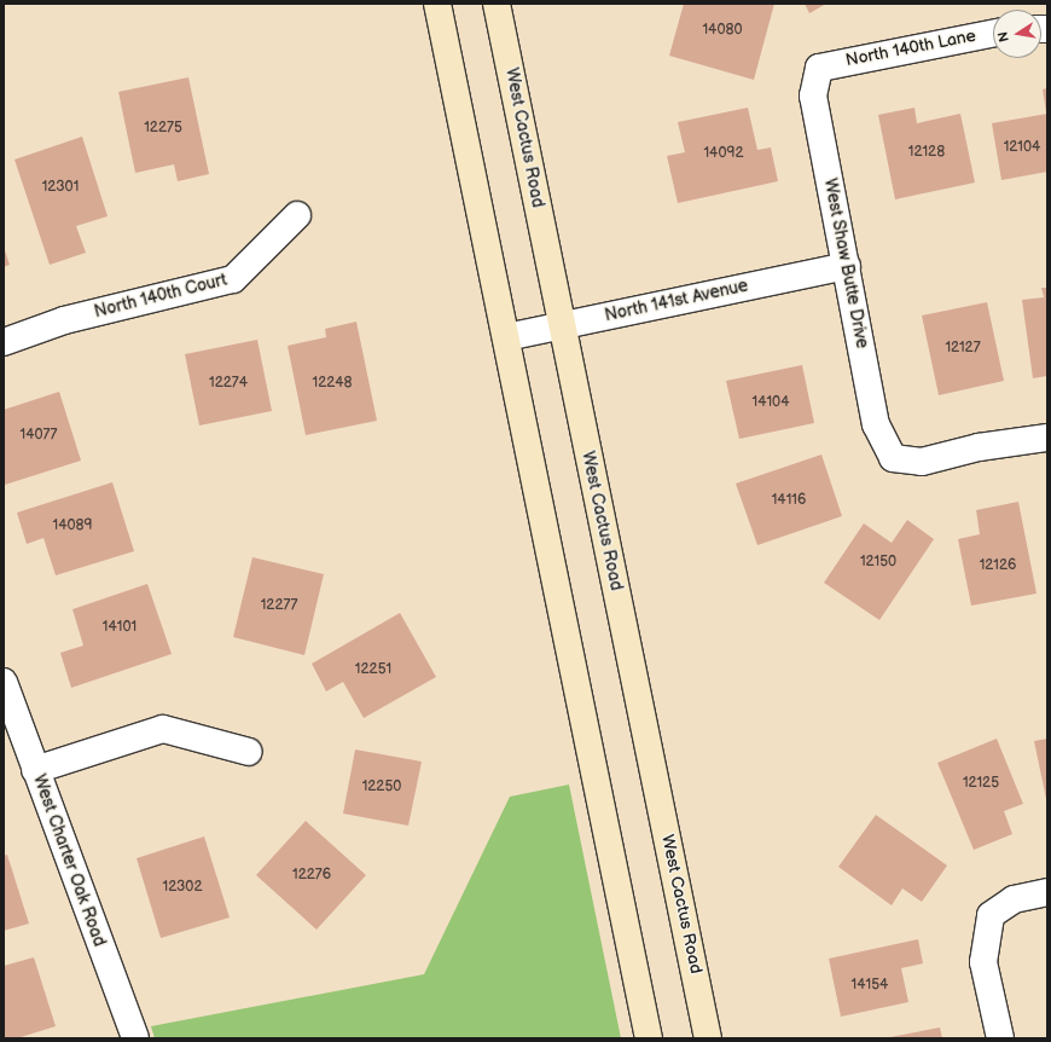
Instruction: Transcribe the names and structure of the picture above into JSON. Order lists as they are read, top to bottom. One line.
{"streets":{"main road":["West Cactus Road"],"street":["North 140th Lane","West Shaw Butte Drive","North 140th Court","North 141st Avenue","West Charter Oak Road"]},"crossings":[["North 140th Lane","West Shaw Butte Drive"],["West Cactus Road","North 141st Avenue"],["West Shaw Butte Drive","North 141st Avenue"]],"house_numbers":["14080","12275","12104","12128","14092","12301","12127","12274","12248","14104","14077","14116","14089","12150","12126","12277","14101","12251","12125","12250","12276","12302","14154"],"north":"left"}
